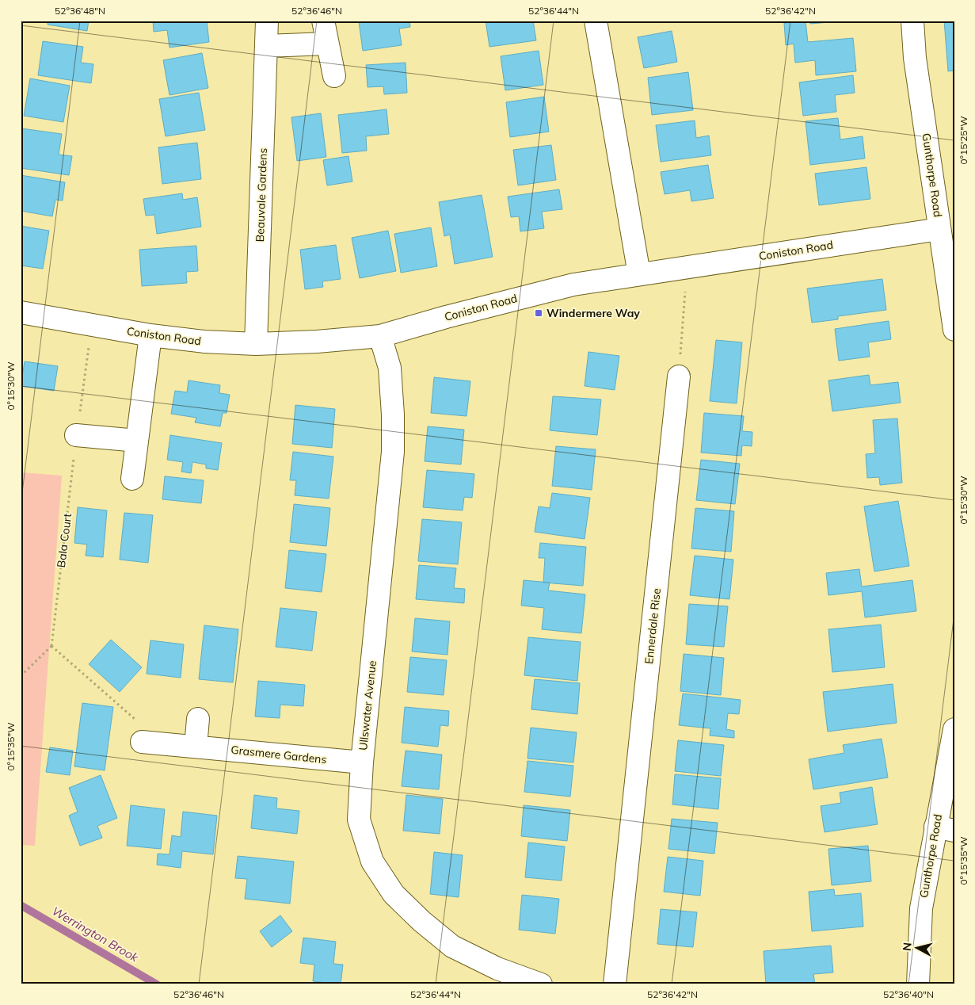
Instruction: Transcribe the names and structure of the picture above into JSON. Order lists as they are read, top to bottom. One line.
{"streets":{"street":["Gunthorpe Road","Beauvale Gardens","Coniston Road","Ennerdale Rise","Ullswater Avenue","Grasmere Gardens"],"path":["Bala Court"]},"crossings":[["Gunthorpe Road","Coniston Road"],["Beauvale Gardens","Coniston Road"],["Coniston Road","Bala Court"],["Coniston Road","Ullswater Avenue"],["Ullswater Avenue","Grasmere Gardens"]],"water":["Werrington Brook"],"places":{"transit":["Windermere Way"]},"north":"left","coordinates":["52°36'48\"N","52°36'46\"N","52°36'44\"N","52°36'42\"N","0°15'25\"W","0°15'30\"W","0°15'35\"W","52°36'40\"N"]}
